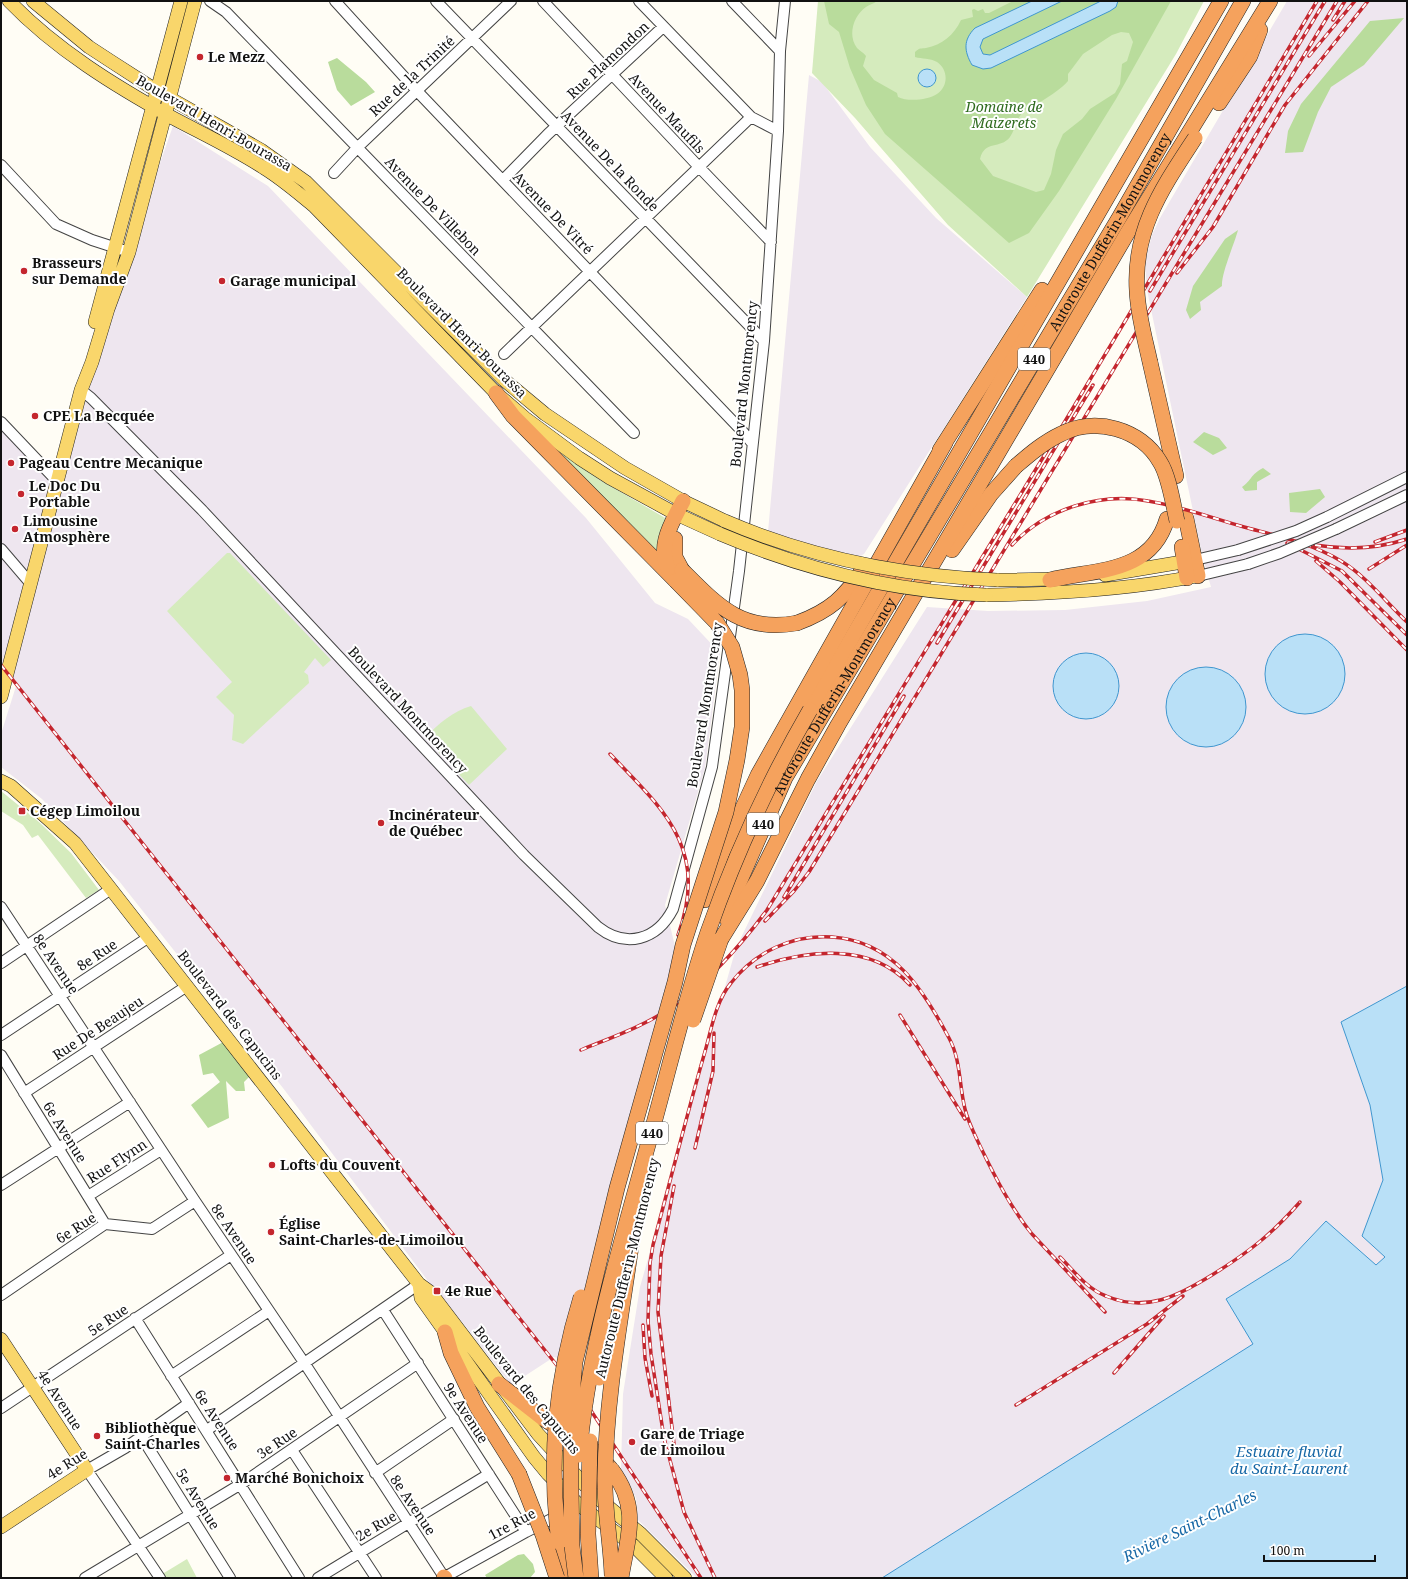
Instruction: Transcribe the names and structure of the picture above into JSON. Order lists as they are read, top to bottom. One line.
{"streets":{"highway":["Autoroute Dufferin-Montmorency","440"],"main road":["Boulevard Henri-Bourassa","Boulevard des Capucins","4e Avenue","4e Rue"],"street":["Rue Plamondon","Rue de la Trinité","Avenue Maufils","Avenue De la Ronde","Avenue De Villebon","Avenue De Vitré","Boulevard Montmorency","8e Rue","8e Avenue","Rue De Beaujeu","6e Avenue","Rue Flynn","6e Rue","5e Rue","9e Avenue","3e Rue","5e Avenue","1re Rue","2e Rue"]},"crossings":[["Rue Plamondon","Avenue Maufils"],["Rue Plamondon","Avenue De la Ronde"],["Rue Plamondon","Avenue De Vitré"],["Rue de la Trinité","Avenue De la Ronde"],["Rue de la Trinité","Avenue De Villebon"],["Rue de la Trinité","Avenue De Vitré"],["Avenue Maufils","Boulevard Montmorency"],["Avenue De la Ronde","Boulevard Montmorency"],["Avenue De Vitré","Boulevard Montmorency"],["8e Rue","8e Avenue"],["8e Rue","Boulevard des Capucins"],["8e Avenue","Rue De Beaujeu"],["8e Avenue","Rue Flynn"],["8e Avenue","6e Rue"],["8e Avenue","5e Rue"],["8e Avenue","3e Rue"],["8e Avenue","1re Rue"],["8e Avenue","2e Rue"],["Boulevard des Capucins","Rue De Beaujeu"],["Rue De Beaujeu","6e Avenue"],["6e Avenue","Rue Flynn"],["6e Avenue","6e Rue"],["6e Avenue","5e Rue"],["6e Avenue","3e Rue"],["6e Avenue","4e Rue"],["5e Rue","4e Avenue"],["4e Avenue","3e Rue"],["4e Avenue","4e Rue"],["9e Avenue","3e Rue"],["9e Avenue","1re Rue"],["9e Avenue","2e Rue"],["3e Rue","5e Avenue"],["4e Rue","5e Avenue"]],"water":["Estuaire fluvial du Saint-Laurent","Rivière Saint-Charles"],"parks":["Domaine de Maizerets"],"places":{"other":["Le Mezz","Brasseurs sur Demande","Garage municipal","CPE La Becquée","Pageau Centre Mecanique","Le Doc Du Portable","Limousine Atmosphère","Incinérateur de Québec","Lofts du Couvent","Église Saint-Charles-de-Limoilou","Bibliothèque Saint-Charles","Gare de Triage de Limoilou","Marché Bonichoix"],"transit":["Cégep Limoilou","4e Rue"]},"scale_bar":"100 m"}
